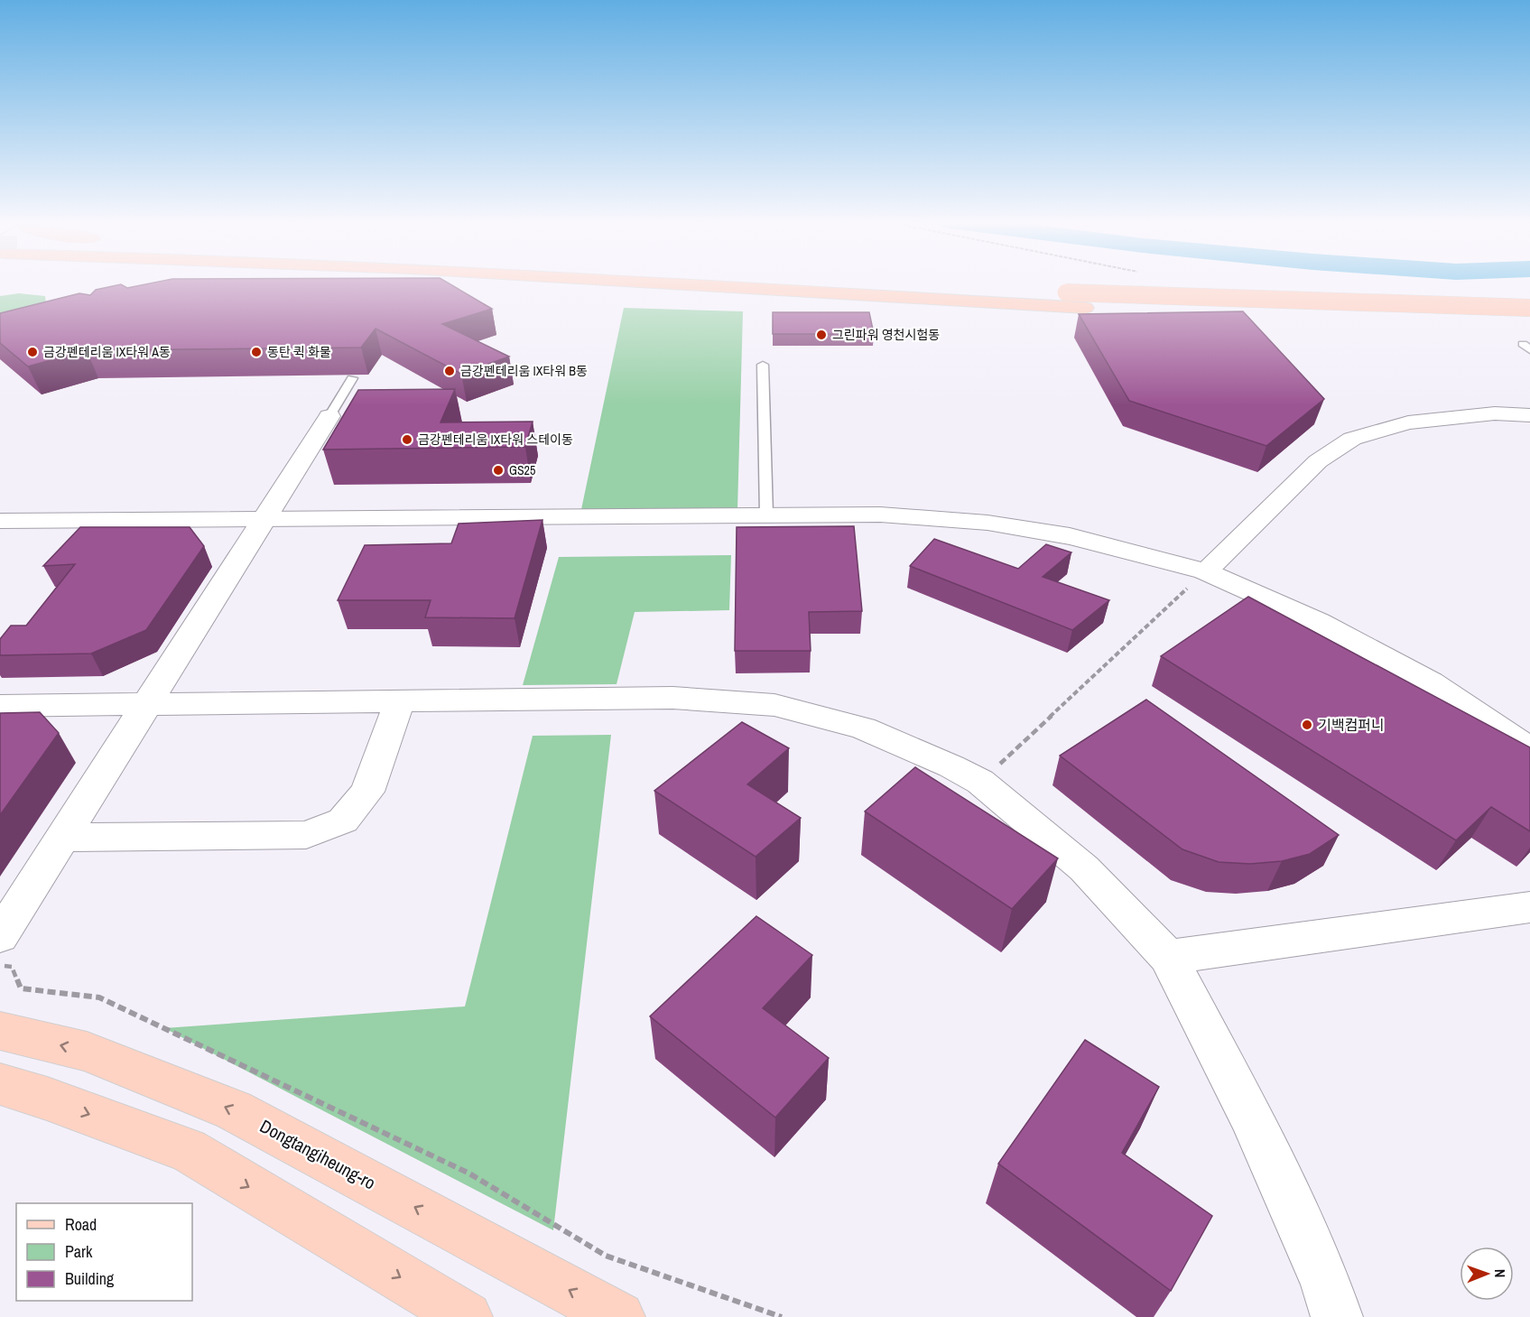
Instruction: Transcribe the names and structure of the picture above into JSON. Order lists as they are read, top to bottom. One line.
{"streets":{"main road":["Dongtangiheung-ro"]},"places":["그린파워 영천시험동","금강펜테리움 IX타워 A동","동탄 퀵 화물","금강펜테리움 IX타워 B동","금강펜테리움 IX타워 스테이동","GS25","기백컴퍼니"],"legend":["Road","Park","Building"],"north":"right"}
